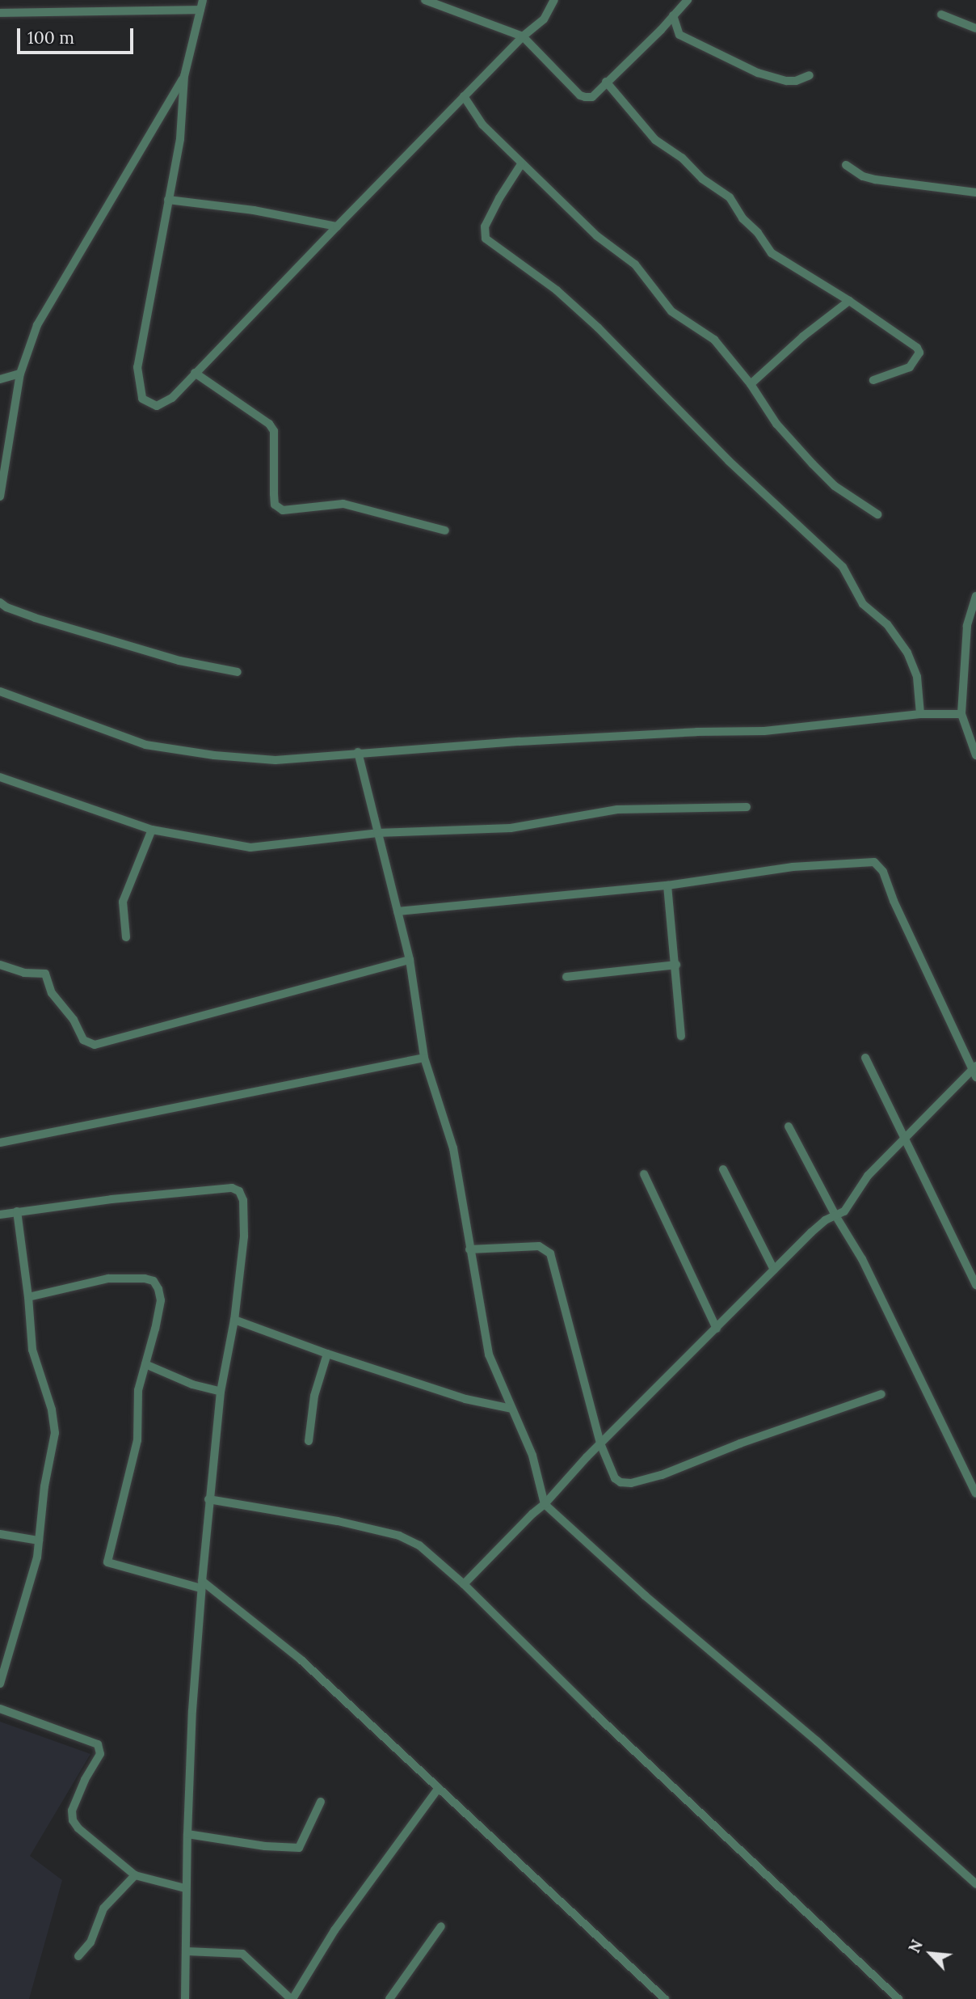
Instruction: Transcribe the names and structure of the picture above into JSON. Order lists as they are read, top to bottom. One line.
{"scale_bar":"100 m","north":"top left"}
